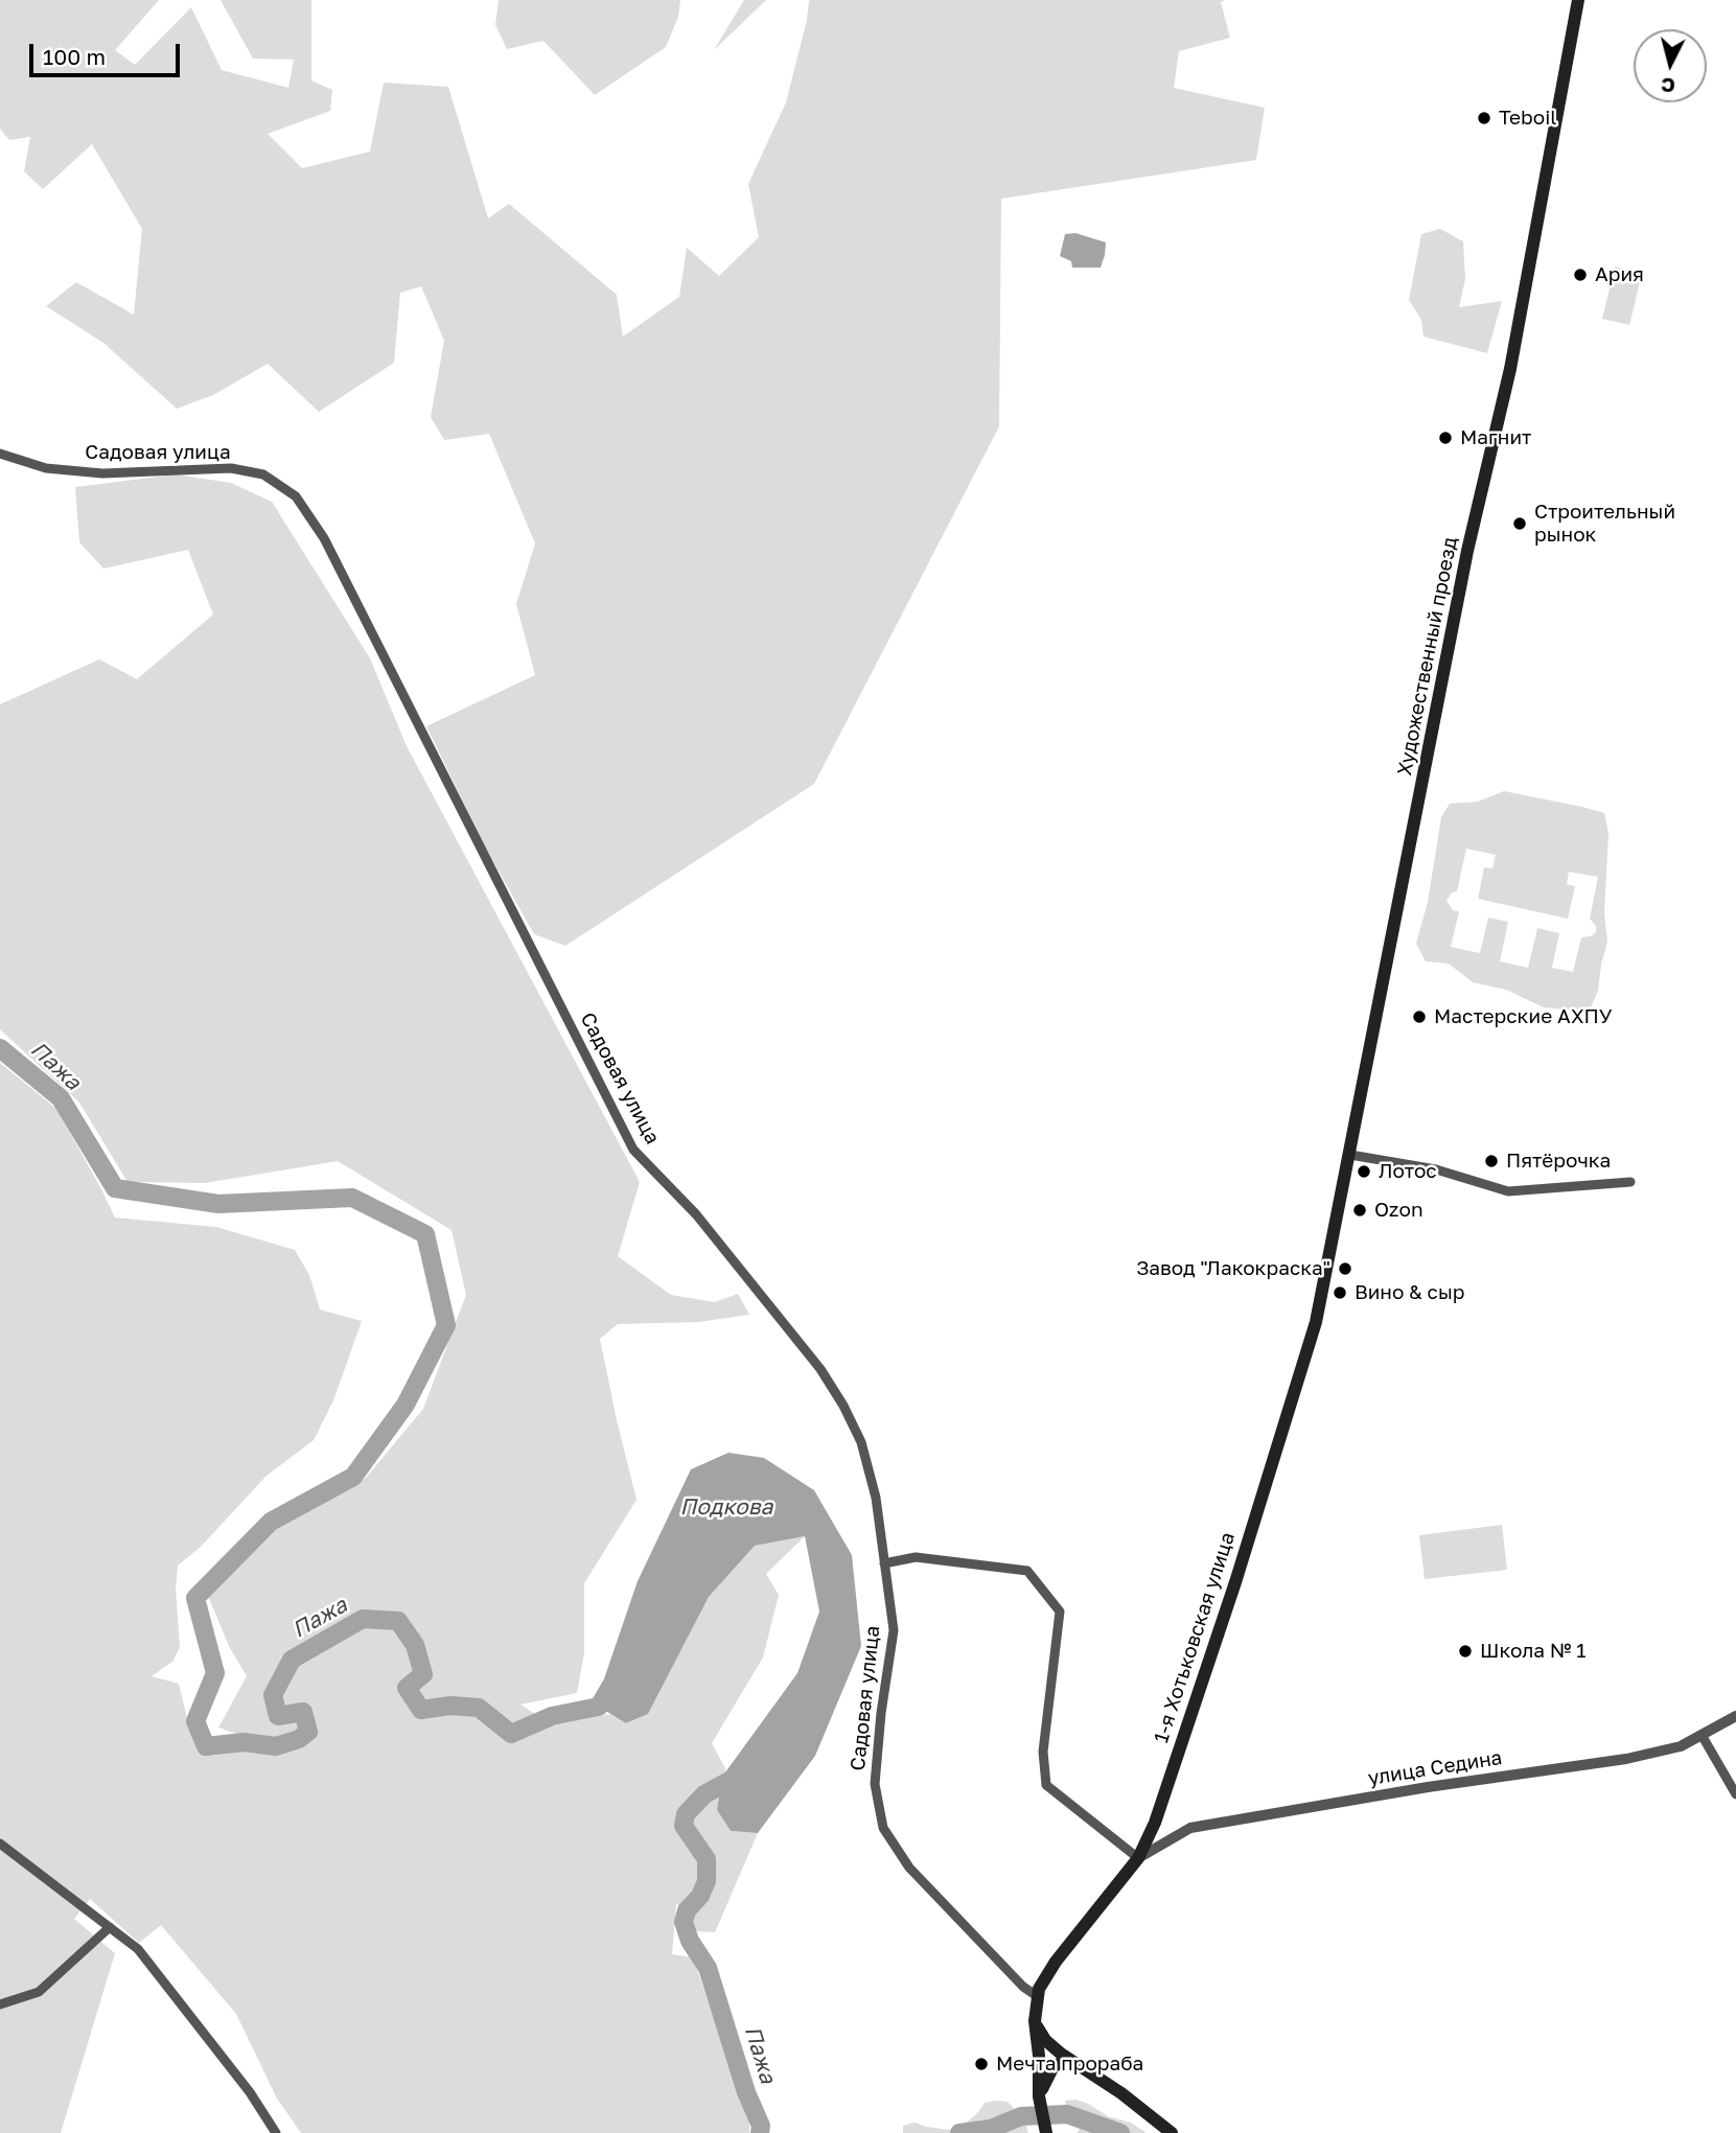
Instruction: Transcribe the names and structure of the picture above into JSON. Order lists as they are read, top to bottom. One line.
{"streets":{"main road":["Художественный проезд","1-я Хотьковская улица"],"street":["Садовая улица","улица Седина"]},"crossings":[["Садовая улица","1-я Хотьковская улица"],["Художественный проезд","1-я Хотьковская улица"],["1-я Хотьковская улица","улица Седина"]],"water":["Пажа","Подкова"],"places":["Teboil","Ария","Магнит","Строительный рынок","Мастерские АХПУ","Пятёрочка","Лотос","Ozon","Завод \"Лакокраска\"","Вино & сыр","Школа № 1","Мечта прораба"],"scale_bar":"100 m","north":"bottom"}
